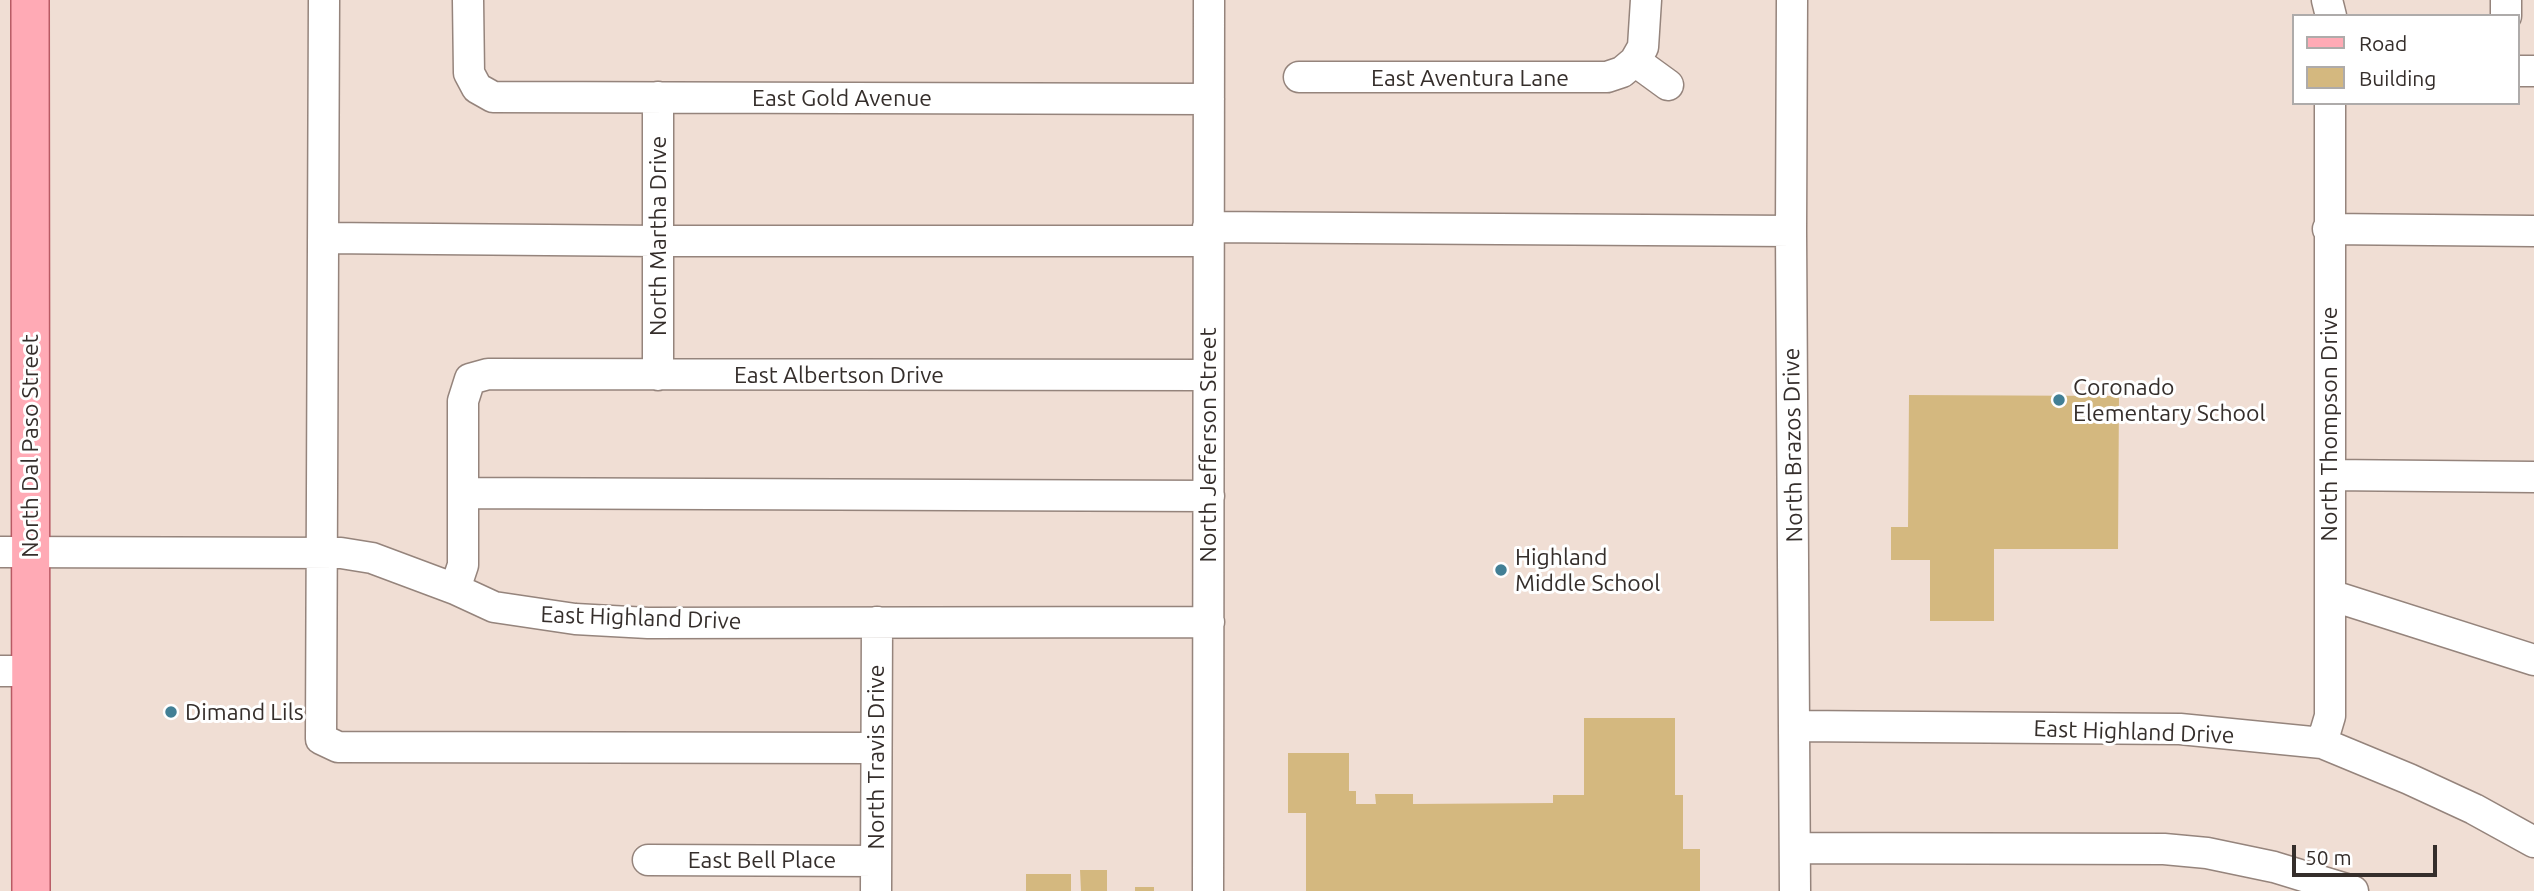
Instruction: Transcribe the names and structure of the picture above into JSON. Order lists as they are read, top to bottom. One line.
{"streets":{"main road":["North Dal Paso Street"],"street":["East Aventura Lane","East Gold Avenue","North Martha Drive","East Albertson Drive","North Thompson Drive","North Jefferson Street","North Brazos Drive","East Highland Drive","North Travis Drive","East Bell Place"]},"crossings":[["East Gold Avenue","North Martha Drive"],["East Gold Avenue","North Jefferson Street"],["North Martha Drive","East Albertson Drive"],["East Albertson Drive","North Jefferson Street"],["North Thompson Drive","East Highland Drive"],["North Jefferson Street","East Highland Drive"],["North Brazos Drive","East Highland Drive"],["North Dal Paso Street","East Highland Drive"],["East Highland Drive","North Travis Drive"],["North Travis Drive","East Bell Place"]],"places":["Coronado Elementary School","Highland Middle School","Dimand Lils"],"legend":["Road","Building"],"scale_bar":"50 m"}
